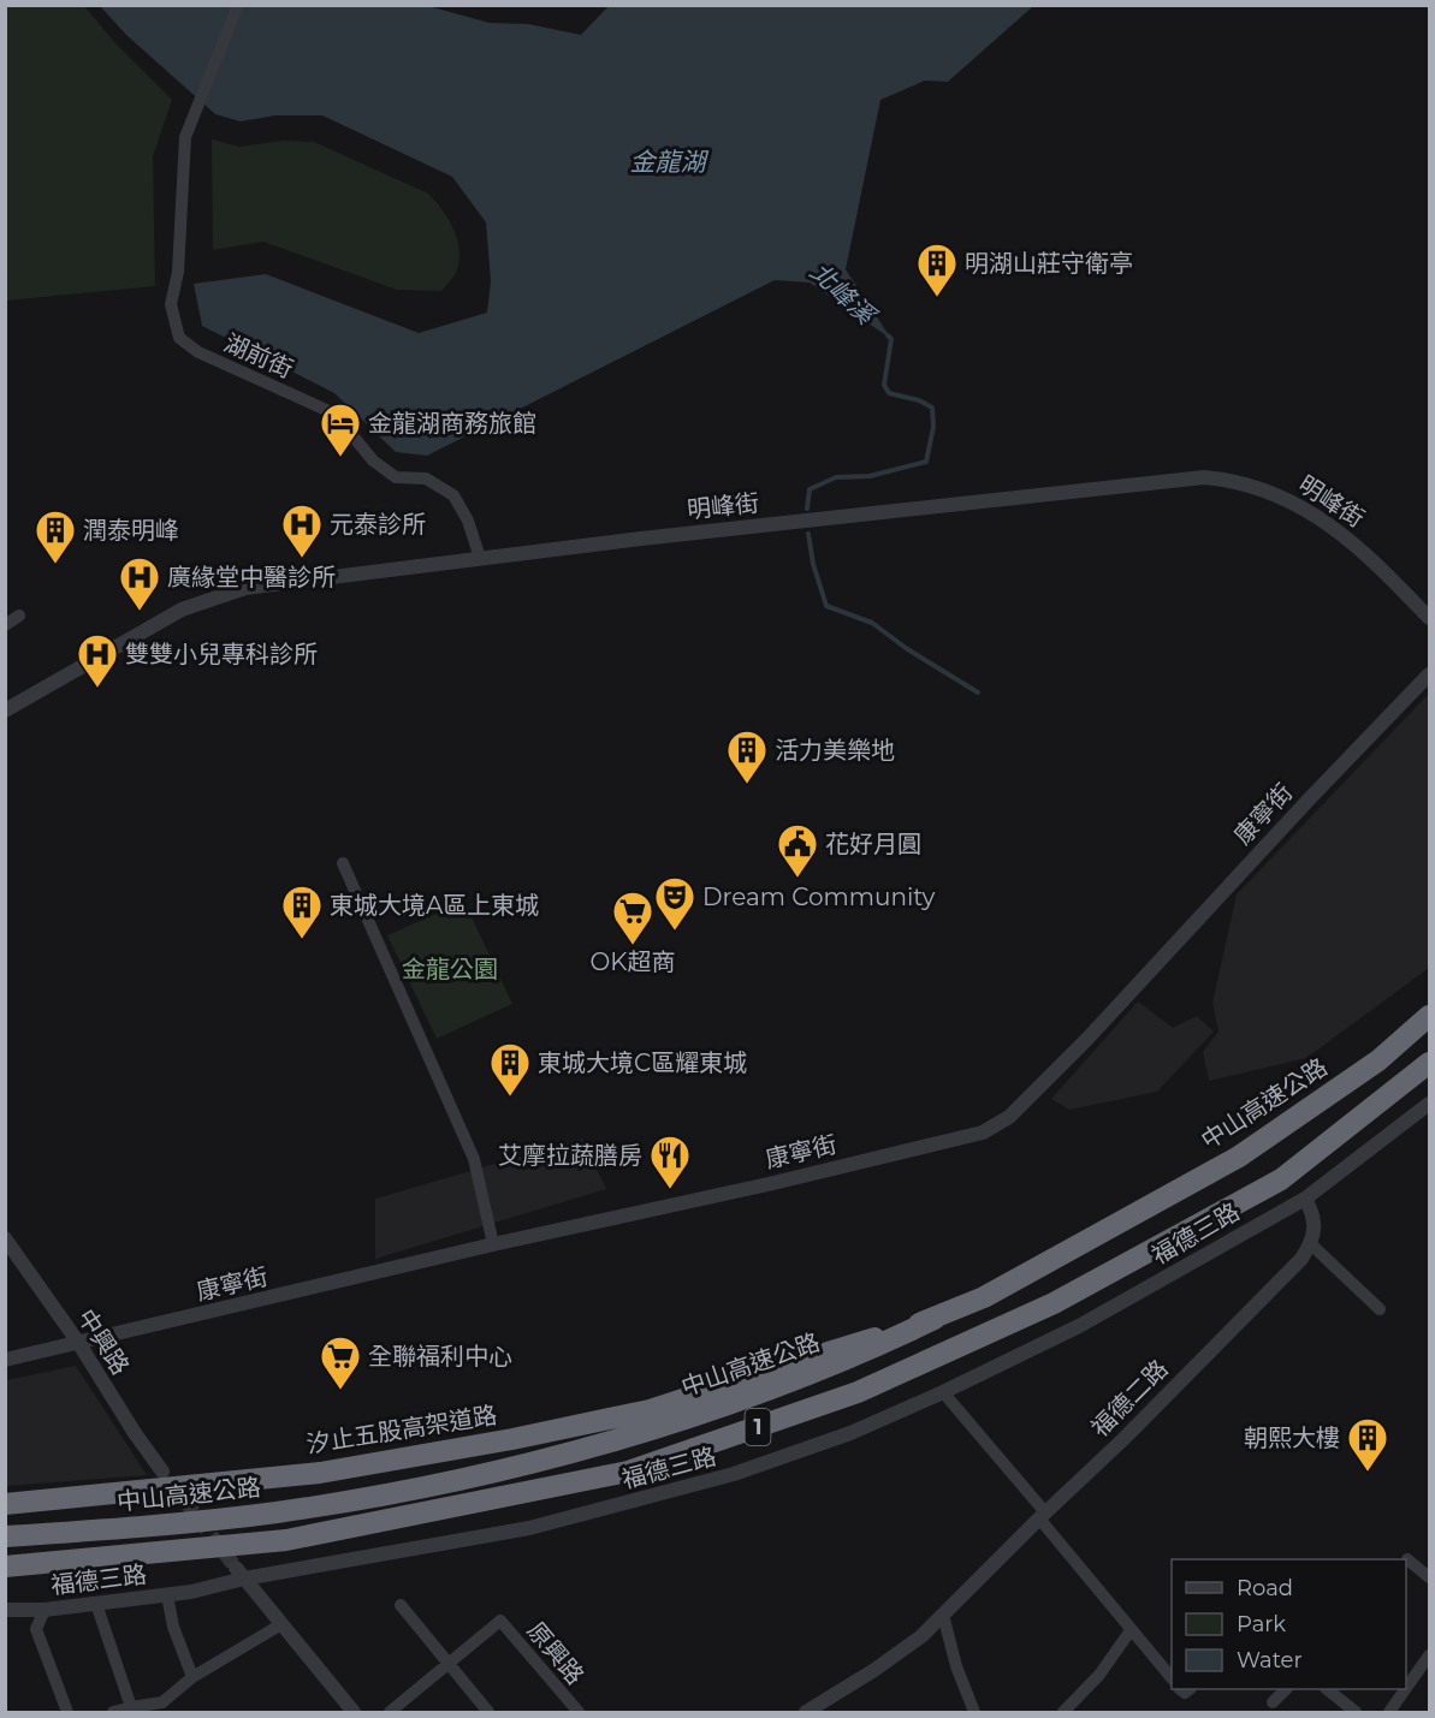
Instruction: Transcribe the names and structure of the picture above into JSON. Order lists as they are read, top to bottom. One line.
{"streets":{"highway":["中山高速公路","1","汐止五股高架道路"],"street":["湖前街","明峰街","康寧街","福德三路","中興路","福德二路","原興路"]},"crossings":[["湖前街","明峰街"],["康寧街","中興路"],["中山高速公路","汐止五股高架道路"]],"water":["金龍湖","北峰溪"],"parks":["金龍公園"],"places":{"building":["明湖山莊守衛亭","潤泰明峰","活力美樂地","東城大境A區上東城","東城大境C區耀東城","朝熙大樓"],"hotel":["金龍湖商務旅館"],"hospital":["元泰診所","廣緣堂中醫診所","雙雙小兒專科診所"],"public building":["花好月圓"],"theatre":["Dream Community"],"supermarket":["OK超商","全聯福利中心"],"restaurant":["艾摩拉蔬膳房"]},"legend":["Road","Park","Water"]}
